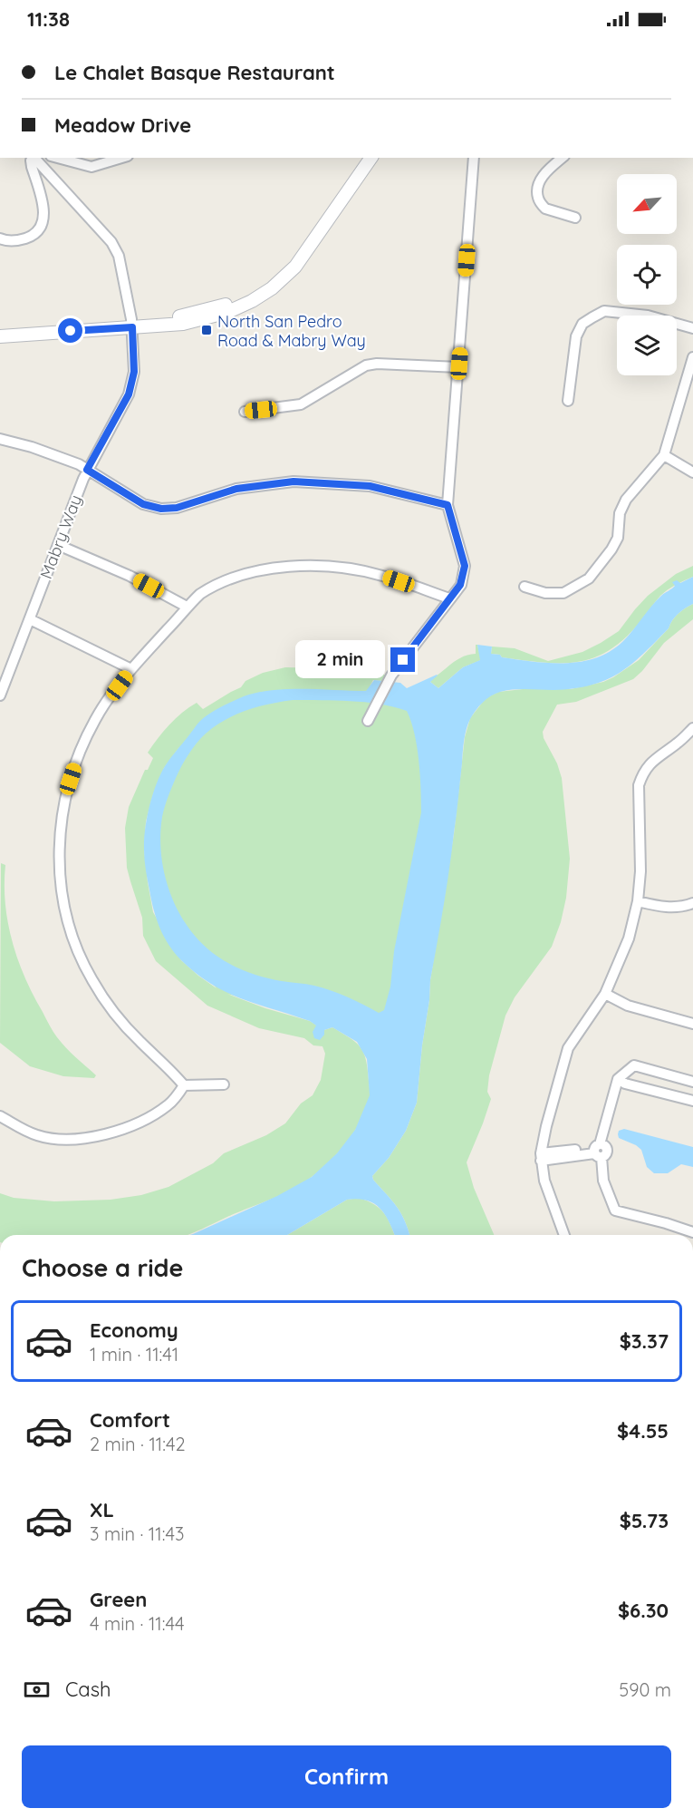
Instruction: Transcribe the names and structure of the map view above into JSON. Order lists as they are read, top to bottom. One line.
{"streets":{"street":["Mabry Way"]},"places":{"transit":["North San Pedro Road & Mabry Way"]},"north":"bottom left","page":{"status":"11:38","banner":["Le Chalet Basque Restaurant","Meadow Drive"],"bubble":"2 min","heading":"Choose a ride","list":[{"name":"Economy","note":"1 min · 11:41","value":"$3.37"},{"name":"Comfort","note":"2 min · 11:42","value":"$4.55"},{"name":"XL","note":"3 min · 11:43","value":"$5.73"},{"name":"Green","note":"4 min · 11:44","value":"$6.30"}],"pay":["Cash","590 m"],"buttons":"Confirm"}}
